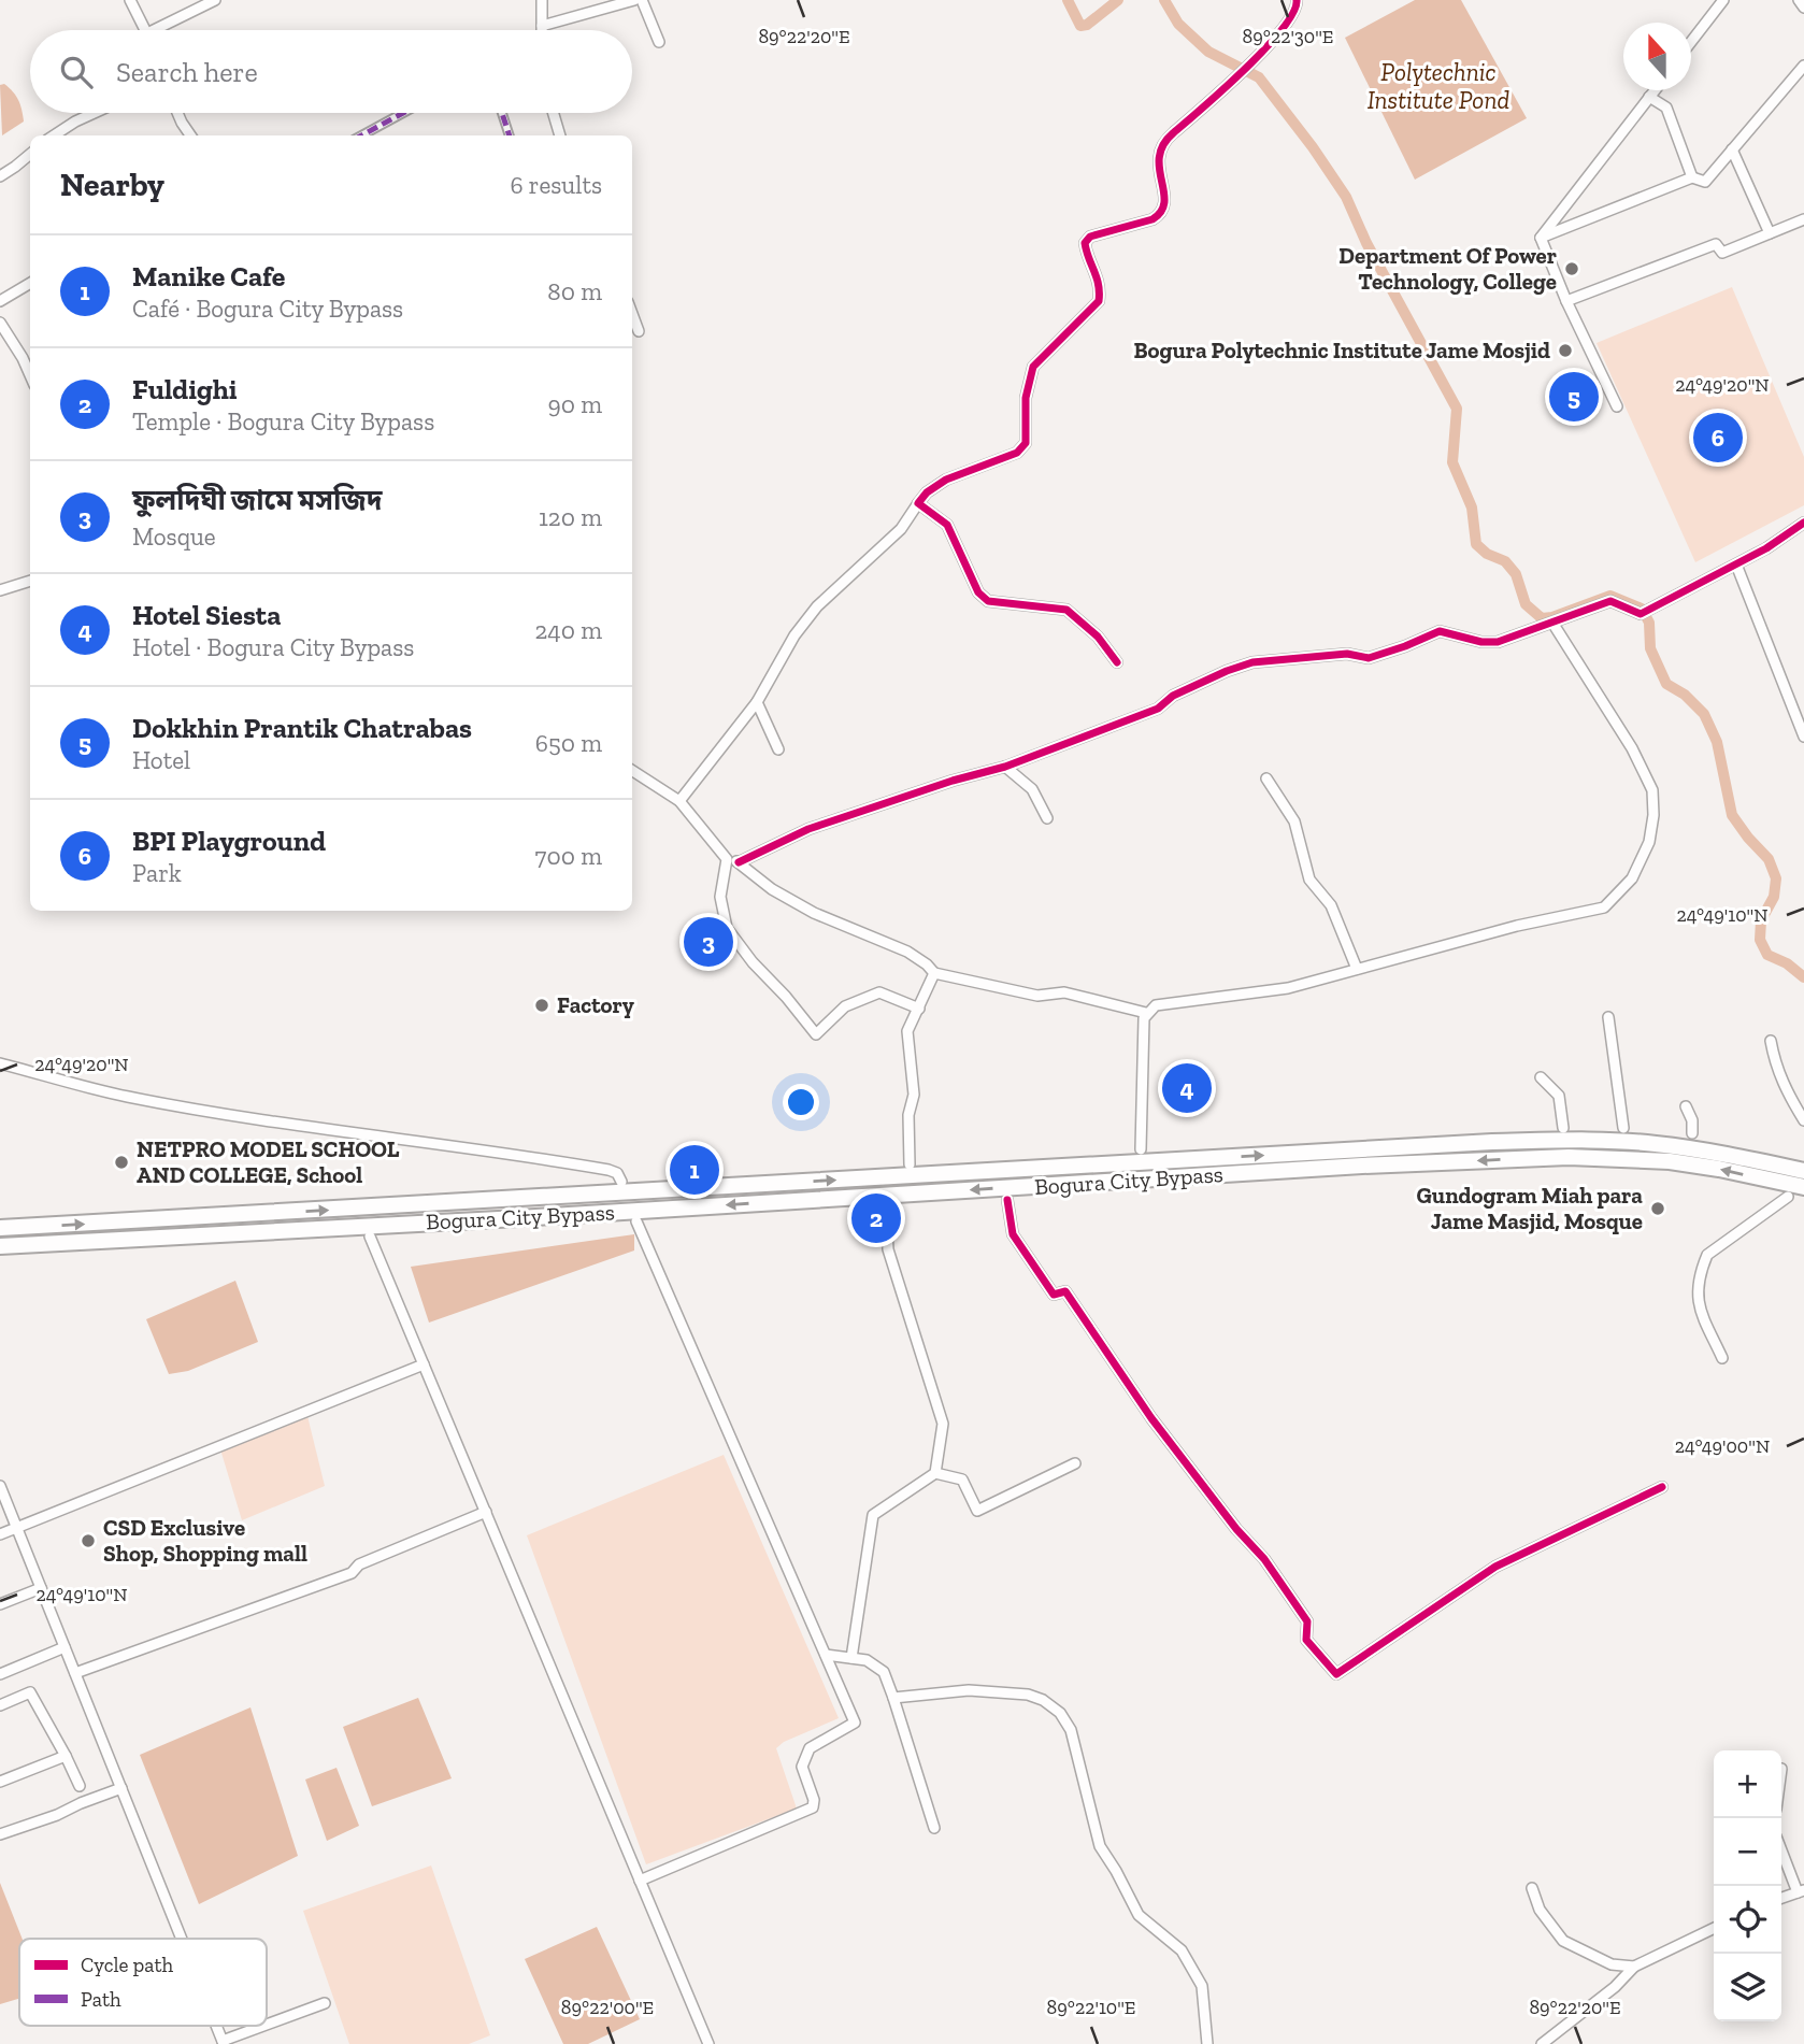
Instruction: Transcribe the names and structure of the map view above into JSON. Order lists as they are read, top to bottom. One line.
{"streets":{"highway":["Bogura City Bypass"]},"water":["Polytechnic Institute Pond"],"places":["Department Of Power Technology, College","Bogura Polytechnic Institute Jame Mosjid","Factory","NETPRO MODEL SCHOOL AND COLLEGE, School","Gundogram Miah para Jame Masjid, Mosque","CSD Exclusive Shop, Shopping mall"],"legend":["Cycle path","Path"],"north":"top","page":{"search":"Search here","heading":["Nearby","6 results"],"list":[{"mark":"1","name":"Manike Cafe","note":"Café · Bogura City Bypass","value":"80 m"},{"mark":"2","name":"Fuldighi","note":"Temple · Bogura City Bypass","value":"90 m"},{"mark":"3","name":"ফুলদিঘী জামে মসজিদ","note":"Mosque","value":"120 m"},{"mark":"4","name":"Hotel Siesta","note":"Hotel · Bogura City Bypass","value":"240 m"},{"mark":"5","name":"Dokkhin Prantik Chatrabas","note":"Hotel","value":"650 m"},{"mark":"6","name":"BPI Playground","note":"Park","value":"700 m"}],"pins":["5","6","3","4","1","2"],"map_buttons":["+","−"]},"coordinates":["89°22'20\"E","89°22'30\"E","24°49'20\"N","24°49'10\"N","24°49'00\"N","89°22'00\"E","89°22'10\"E"]}
